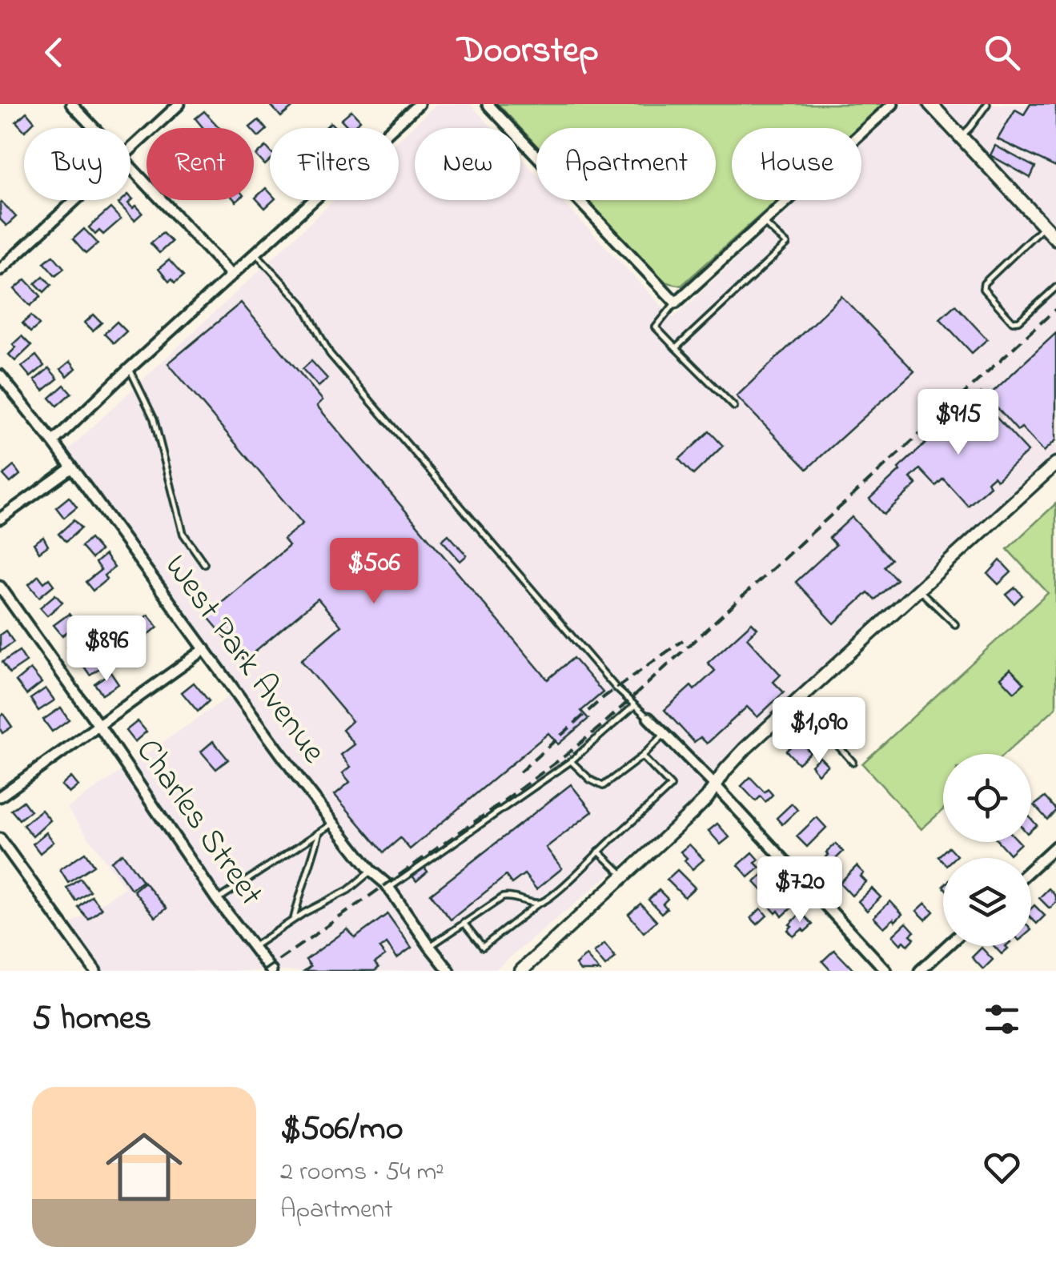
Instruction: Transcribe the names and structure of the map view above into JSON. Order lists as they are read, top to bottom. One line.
{"streets":{"street":["West Park Avenue","Charles Street"]},"page":{"header":"Doorstep","chip":["Buy","Rent","Filters","New","Apartment","House"],"price":["$915","$506","$896","$1,090","$720"],"heading":"5 homes","list":[{"name":"$506/mo","note":"2 rooms · 54 m² · Apartment"}]}}
